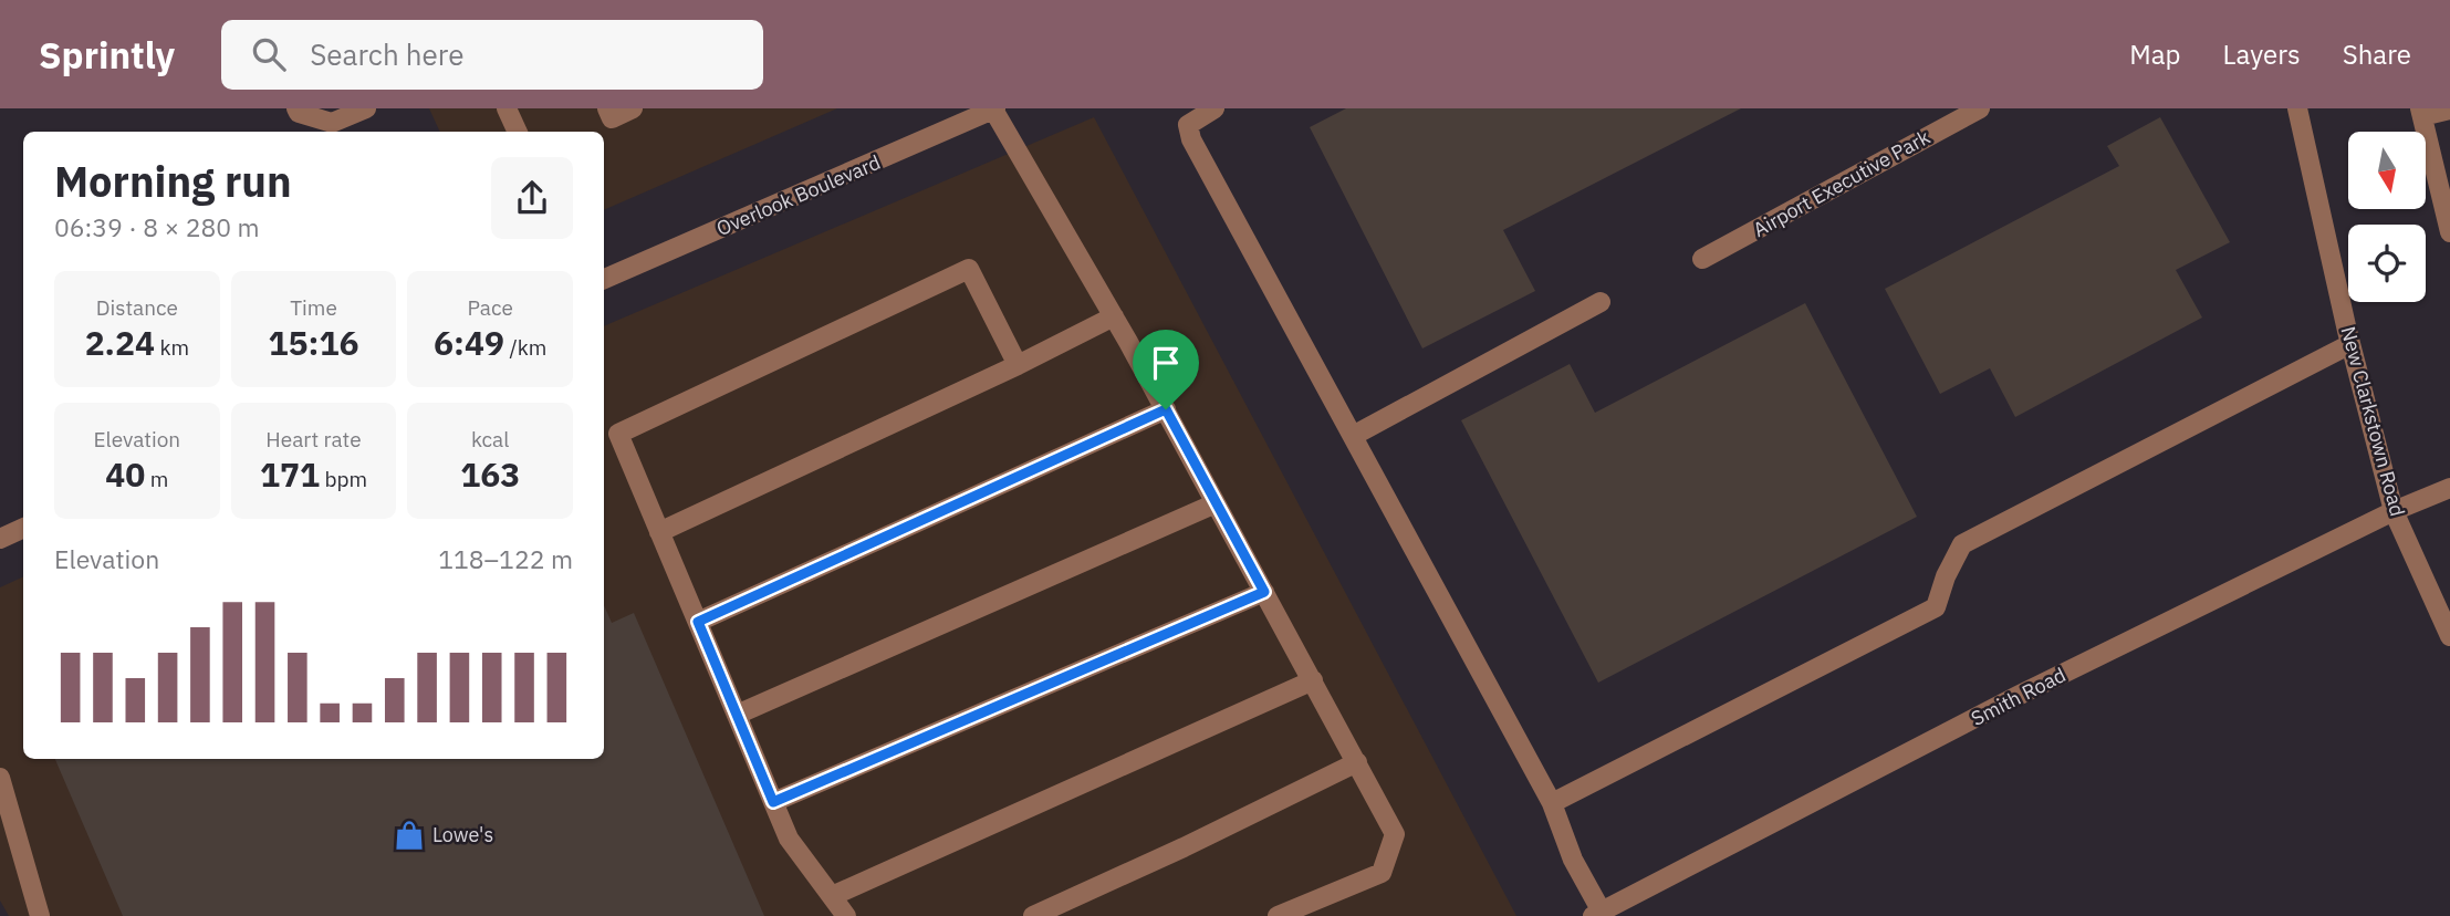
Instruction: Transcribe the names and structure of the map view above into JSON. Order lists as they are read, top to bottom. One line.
{"streets":{"street":["Airport Executive Park","Overlook Boulevard","New Clarkstown Road","Smith Road"]},"crossings":[["New Clarkstown Road","Smith Road"]],"places":{"shop":["Lowe's"]},"north":"bottom","page":{"header":"Sprintly","search":"Search here","nav":["Map","Layers","Share"],"heading":["Morning run","06:39 · 8 × 280 m"],"stats":[["Distance","2.24 km"],["Time","15:16"],["Pace","6:49 /km"],["Elevation","40 m"],["Heart rate","171 bpm"],["kcal","163"]],"chart":["Elevation","118–122 m"]}}
